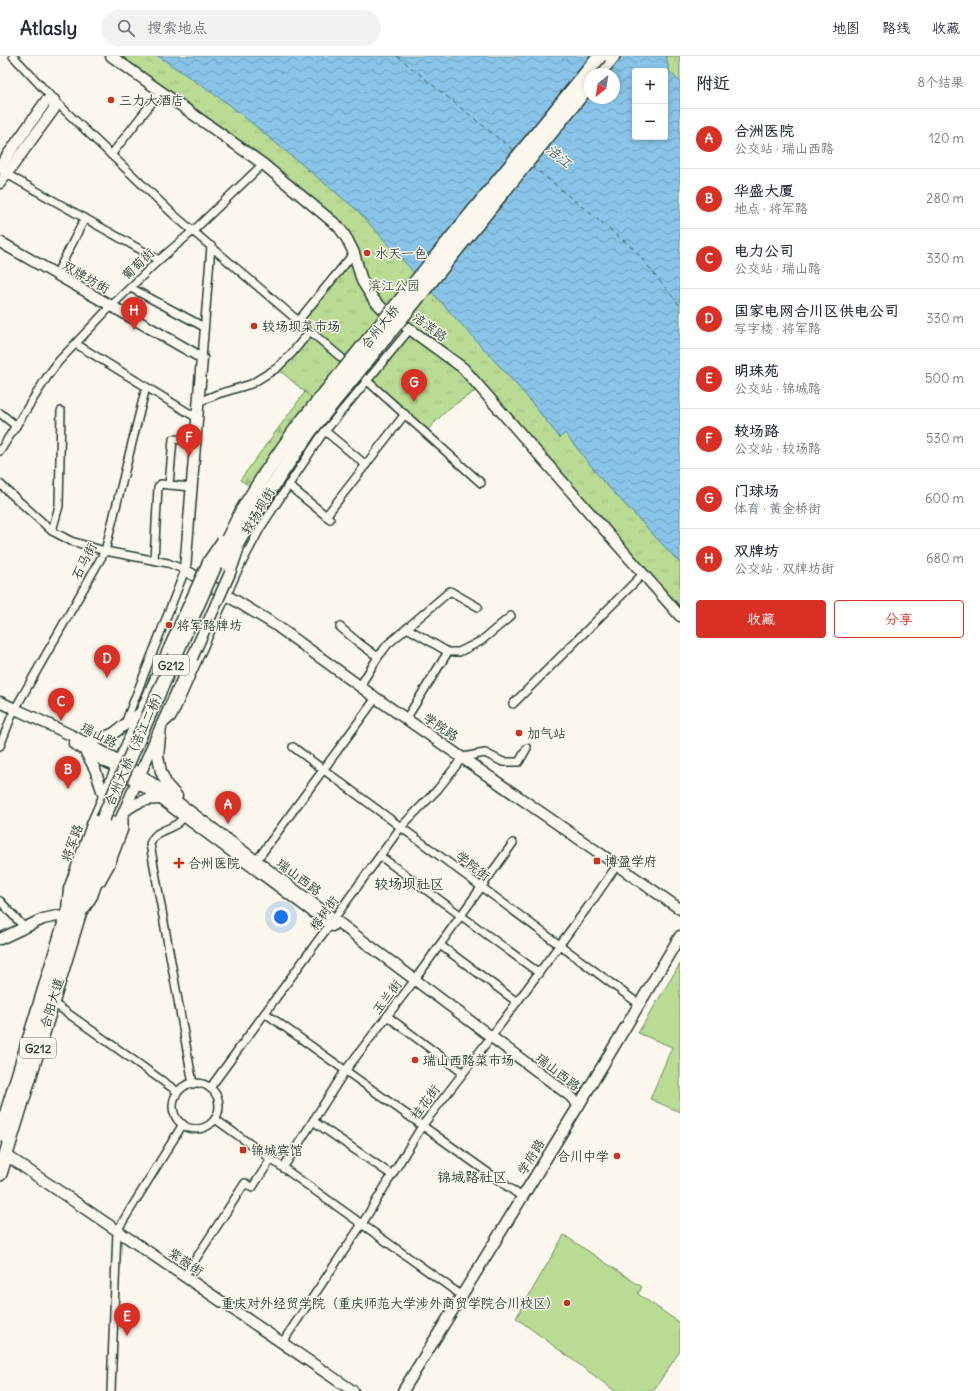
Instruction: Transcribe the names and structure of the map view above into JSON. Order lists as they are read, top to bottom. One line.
{"streets":{"highway":["合州大桥","G212","合州大桥（涪江二桥）","合阳大道"],"main road":["双牌坊街","涪滨路","学院路","瑞山路","将军路","瑞山西路","学府路","紫薇街"],"street":["葡萄街","较场坝街","石马街","学院街","榕树街","玉兰街","桂花街"]},"crossings":[["葡萄街","双牌坊街"],["葡萄街","涪滨路"],["合州大桥","合州大桥（涪江二桥）"],["合州大桥","将军路"],["涪滨路","较场坝街"],["较场坝街","学院路"],["石马街","瑞山路"],["学院路","榕树街"],["学院路","桂花街"],["瑞山路","将军路"],["瑞山路","瑞山西路"],["合州大桥（涪江二桥）","将军路"],["合州大桥（涪江二桥）","合阳大道"],["将军路","瑞山西路"],["将军路","合阳大道"],["学院街","榕树街"],["学院街","玉兰街"],["学院街","桂花街"],["学院街","学府路"],["瑞山西路","榕树街"],["瑞山西路","玉兰街"],["瑞山西路","桂花街"],["瑞山西路","学府路"],["合阳大道","紫薇街"],["桂花街","紫薇街"]],"districts":["较场坝社区","锦城路社区"],"water":["涪江"],"parks":["滨江公园"],"places":{"other":["三力大酒店","水天一色","较场坝菜市场","将军路牌坊","加气站","瑞山西路菜市场","合川中学","重庆对外经贸学院（重庆师范大学涉外商贸学院合川校区）"],"transit":["博盈学府","锦城宾馆"],"health":["合州医院"]},"north":"bottom left","page":{"header":"Atlasly","search":"搜索地点","nav":["地图","路线","收藏"],"heading":["附近","8个结果"],"map_buttons":["+","−"],"list":[{"mark":"A","name":"合洲医院","note":"公交站 · 瑞山西路","value":"120 m"},{"mark":"B","name":"华盛大厦","note":"地点 · 将军路","value":"280 m"},{"mark":"C","name":"电力公司","note":"公交站 · 瑞山路","value":"330 m"},{"mark":"D","name":"国家电网合川区供电公司","note":"写字楼 · 将军路","value":"330 m"},{"mark":"E","name":"明珠苑","note":"公交站 · 锦城路","value":"500 m"},{"mark":"F","name":"较场路","note":"公交站 · 较场路","value":"530 m"},{"mark":"G","name":"门球场","note":"体育 · 黄金桥街","value":"600 m"},{"mark":"H","name":"双牌坊","note":"公交站 · 双牌坊街","value":"680 m"}],"pins":["H","G","F","D","C","B","A","E"],"buttons":["收藏","分享"]}}
